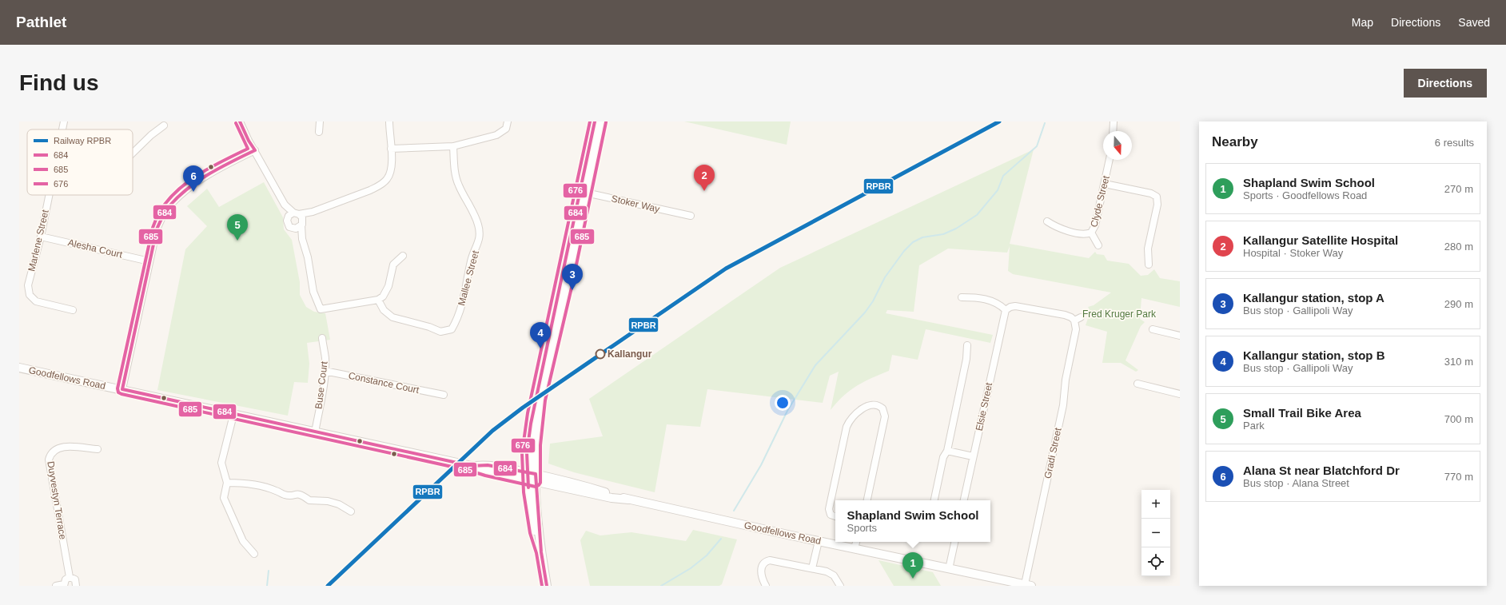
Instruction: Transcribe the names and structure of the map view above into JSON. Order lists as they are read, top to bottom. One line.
{"streets":{"street":["Clyde Street","Stoker Way","Marlene Street","Alesha Court","Mallee Street","Goodfellows Road","Constance Court","Buse Court","Elsie Street","Gradi Street","Duyvestyn Terrace"]},"crossings":[["Marlene Street","Alesha Court"],["Goodfellows Road","Buse Court"],["Goodfellows Road","Gradi Street"],["Constance Court","Buse Court"]],"parks":["Fred Kruger Park"],"places":["Kallangur"],"lines":["rail line RPBR","transit line 684","transit line 676","transit line 685"],"legend":["Railway RPBR","684","685","676"],"north":"bottom","page":{"header":"Pathlet","nav":["Map","Directions","Saved"],"buttons":"Directions","title":"Find us","heading":["Nearby","6 results"],"list":[{"mark":"1","name":"Shapland Swim School","note":"Sports · Goodfellows Road","value":"270 m"},{"mark":"2","name":"Kallangur Satellite Hospital","note":"Hospital · Stoker Way","value":"280 m"},{"mark":"3","name":"Kallangur station, stop A","note":"Bus stop · Gallipoli Way","value":"290 m"},{"mark":"4","name":"Kallangur station, stop B","note":"Bus stop · Gallipoli Way","value":"310 m"},{"mark":"5","name":"Small Trail Bike Area","note":"Park","value":"700 m"},{"mark":"6","name":"Alana St near Blatchford Dr","note":"Bus stop · Alana Street","value":"770 m"}],"pins":["2","6","5","3","4","1"],"map_buttons":["+","−"],"popup":["Shapland Swim School","Sports"]}}
